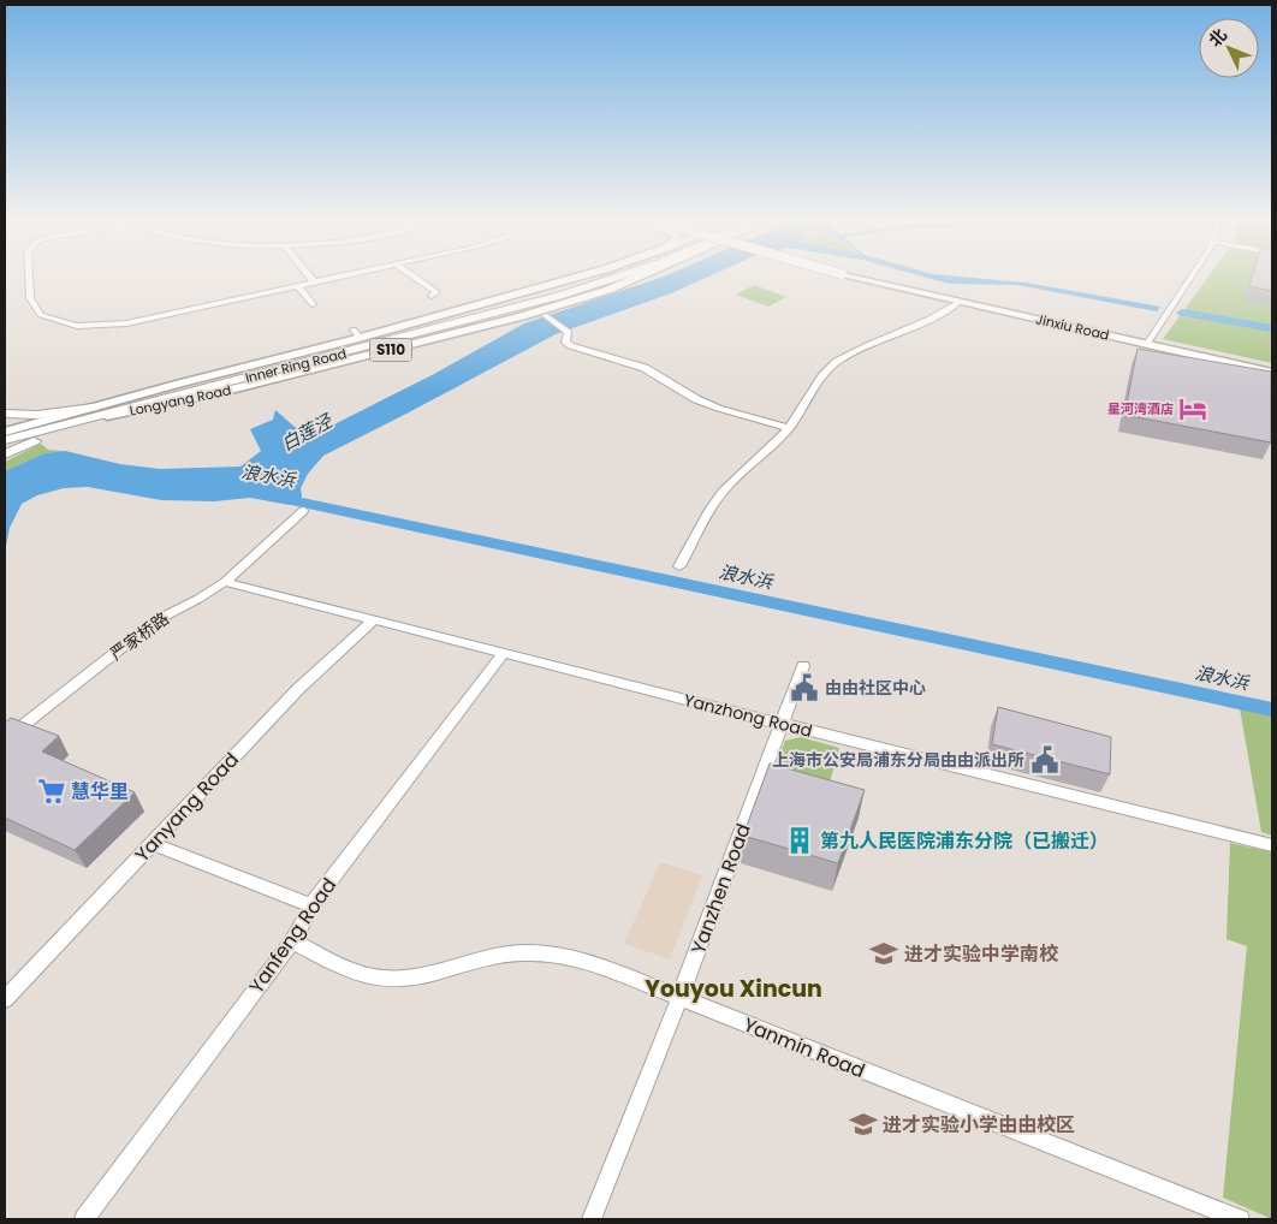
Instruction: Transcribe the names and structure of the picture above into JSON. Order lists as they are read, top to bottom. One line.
{"streets":{"highway":["Inner Ring Road"],"main road":["Jinxiu Road","S110","Longyang Road"],"street":["严家桥路","Yanzhong Road","Yanyang Road","Yanzhen Road","Yanfeng Road","Yanmin Road"]},"crossings":[["Inner Ring Road","Longyang Road"],["严家桥路","Yanzhong Road"],["Yanzhong Road","Yanyang Road"],["Yanzhong Road","Yanzhen Road"],["Yanzhong Road","Yanfeng Road"],["Yanzhen Road","Yanmin Road"],["Yanfeng Road","Yanmin Road"]],"districts":["Youyou Xincun"],"water":["白莲泾","浪水浜"],"places":{"hotel":["星河湾酒店"],"public building":["由由社区中心","上海市公安局浦东分局由由派出所"],"supermarket":["慧华里"],"building":["第九人民医院浦东分院（已搬迁）"],"school or university":["进才实验中学南校","进才实验小学由由校区"]},"north":"top left"}
